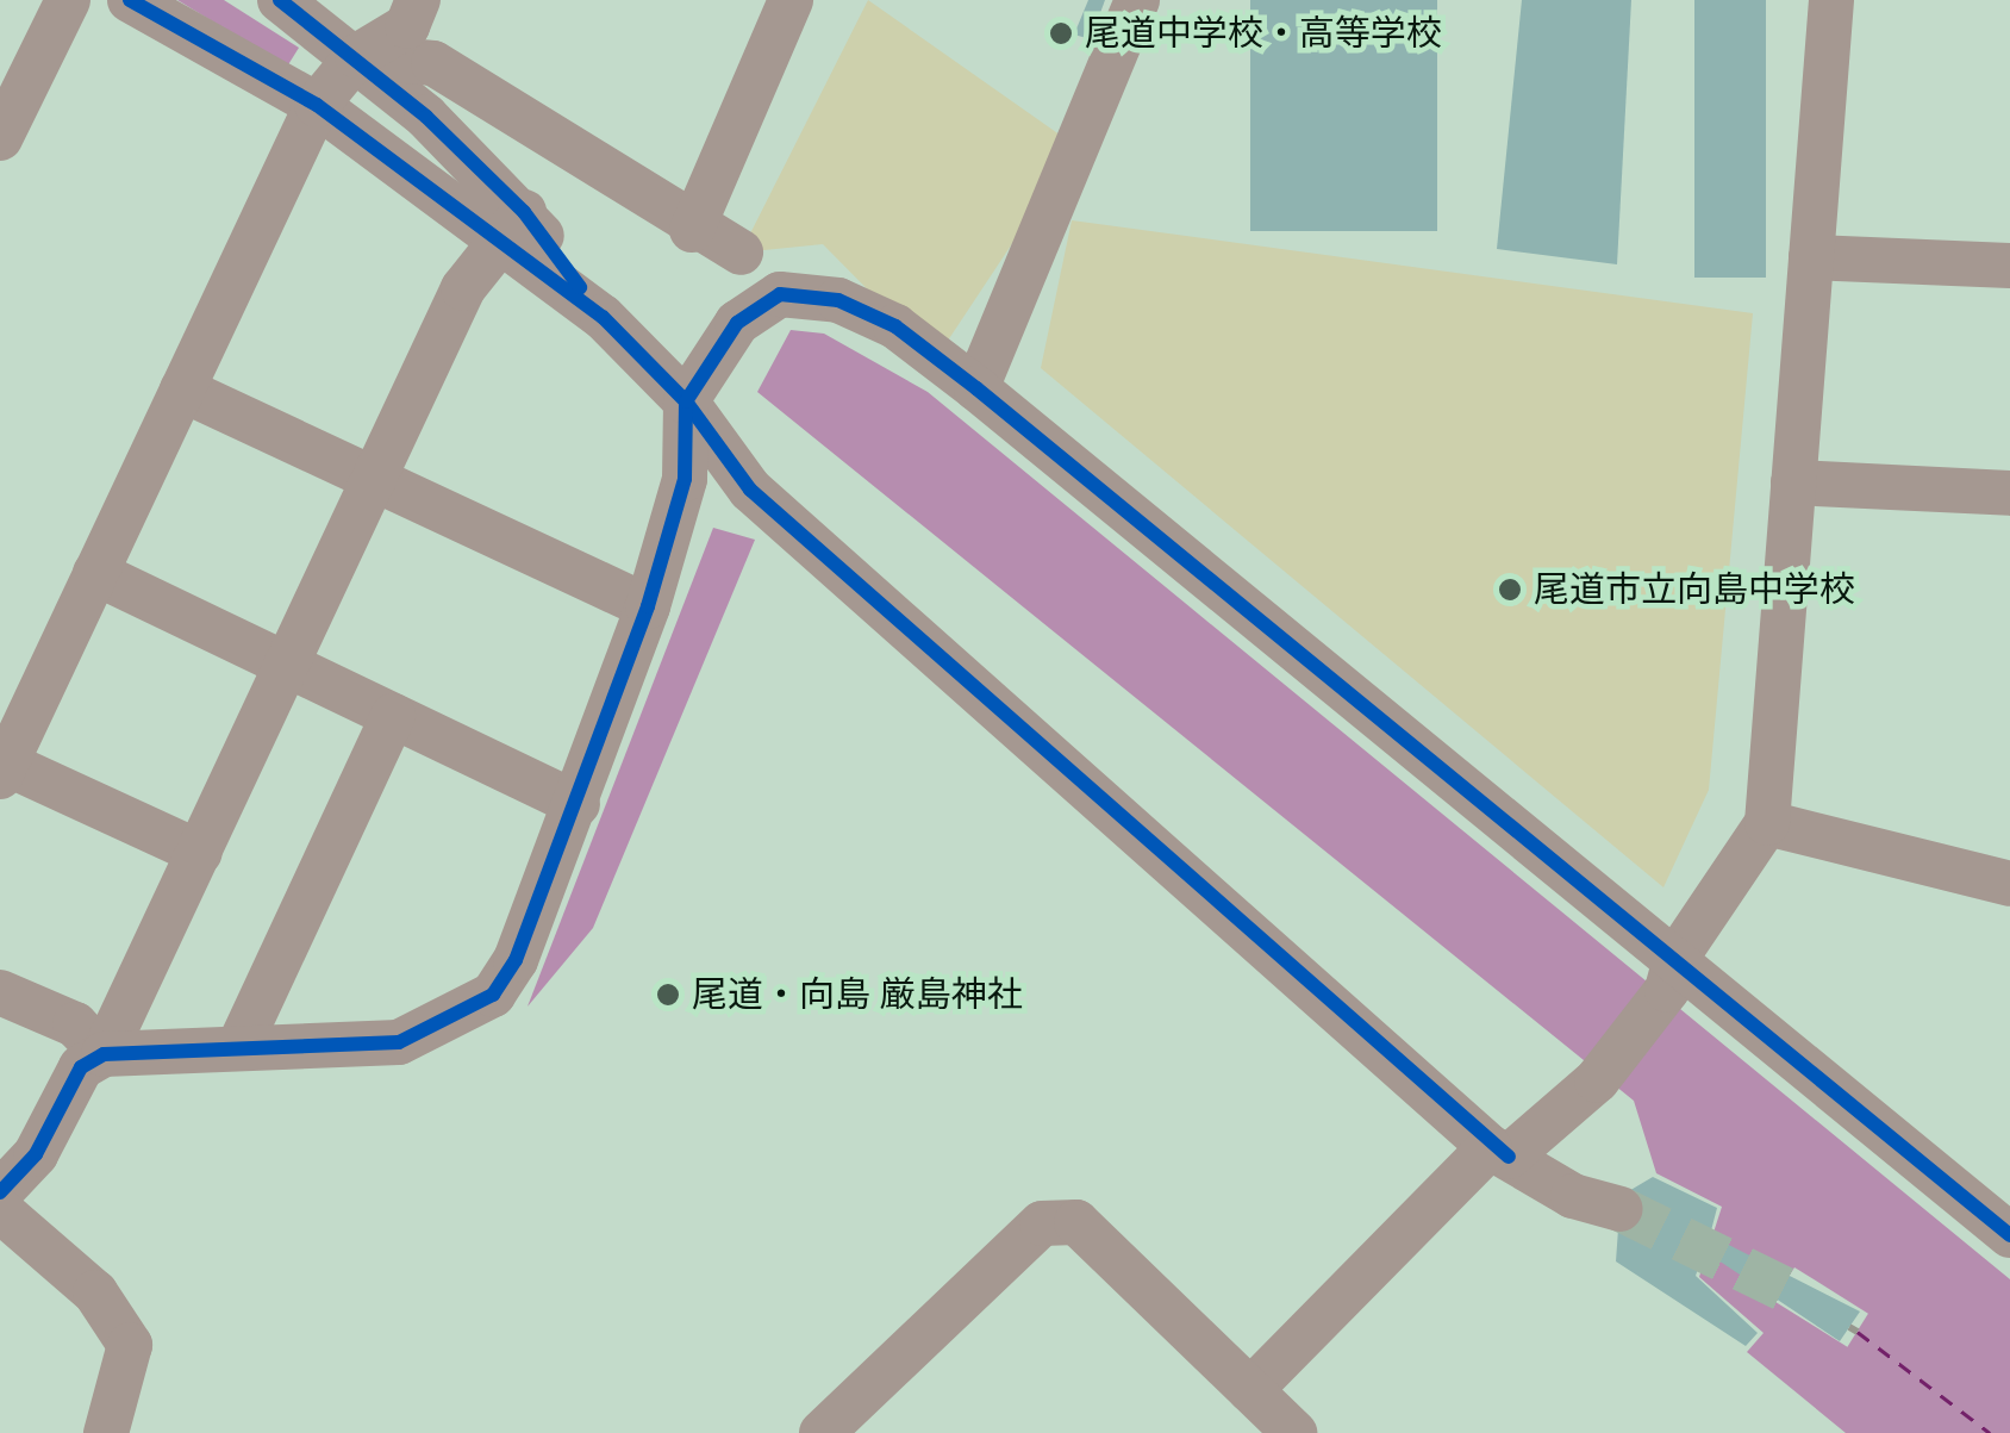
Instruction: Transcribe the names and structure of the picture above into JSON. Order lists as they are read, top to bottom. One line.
{"places":["尾道中学校・高等学校","尾道市立向島中学校","尾道・向島 厳島神社"]}
